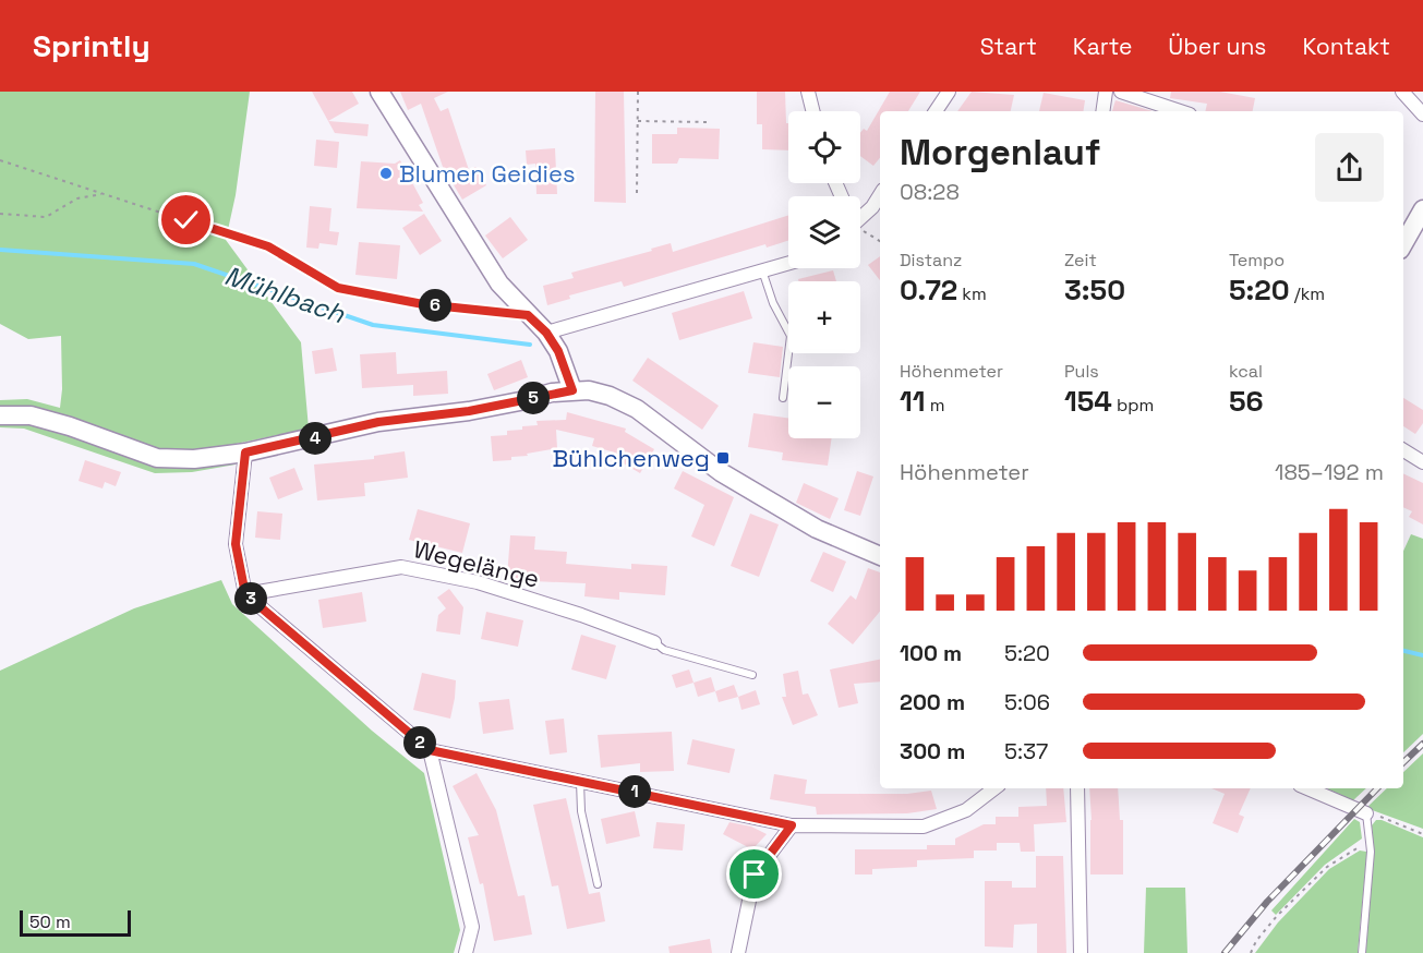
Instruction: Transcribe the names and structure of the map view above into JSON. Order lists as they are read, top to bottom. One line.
{"streets":{"street":["Wegelänge"]},"water":["Mühlbach"],"places":{"other":["Blumen Geidies"],"transit":["Bühlchenweg"]},"scale_bar":"50 m","page":{"header":"Sprintly","nav":["Start","Karte","Über uns","Kontakt"],"map_buttons":["+","−"],"heading":["Morgenlauf","08:28"],"stats":[["Distanz","0.72 km"],["Zeit","3:50"],["Tempo","5:20 /km"],["Höhenmeter","11 m"],["Puls","154 bpm"],["kcal","56"]],"pins":["6","5","4","3","2","1"],"chart":["Höhenmeter","185–192 m"],"list":[{"name":"100 m","note":"5:20"},{"name":"200 m","note":"5:06"},{"name":"300 m","note":"5:37"}],"scale":"50 m"}}
